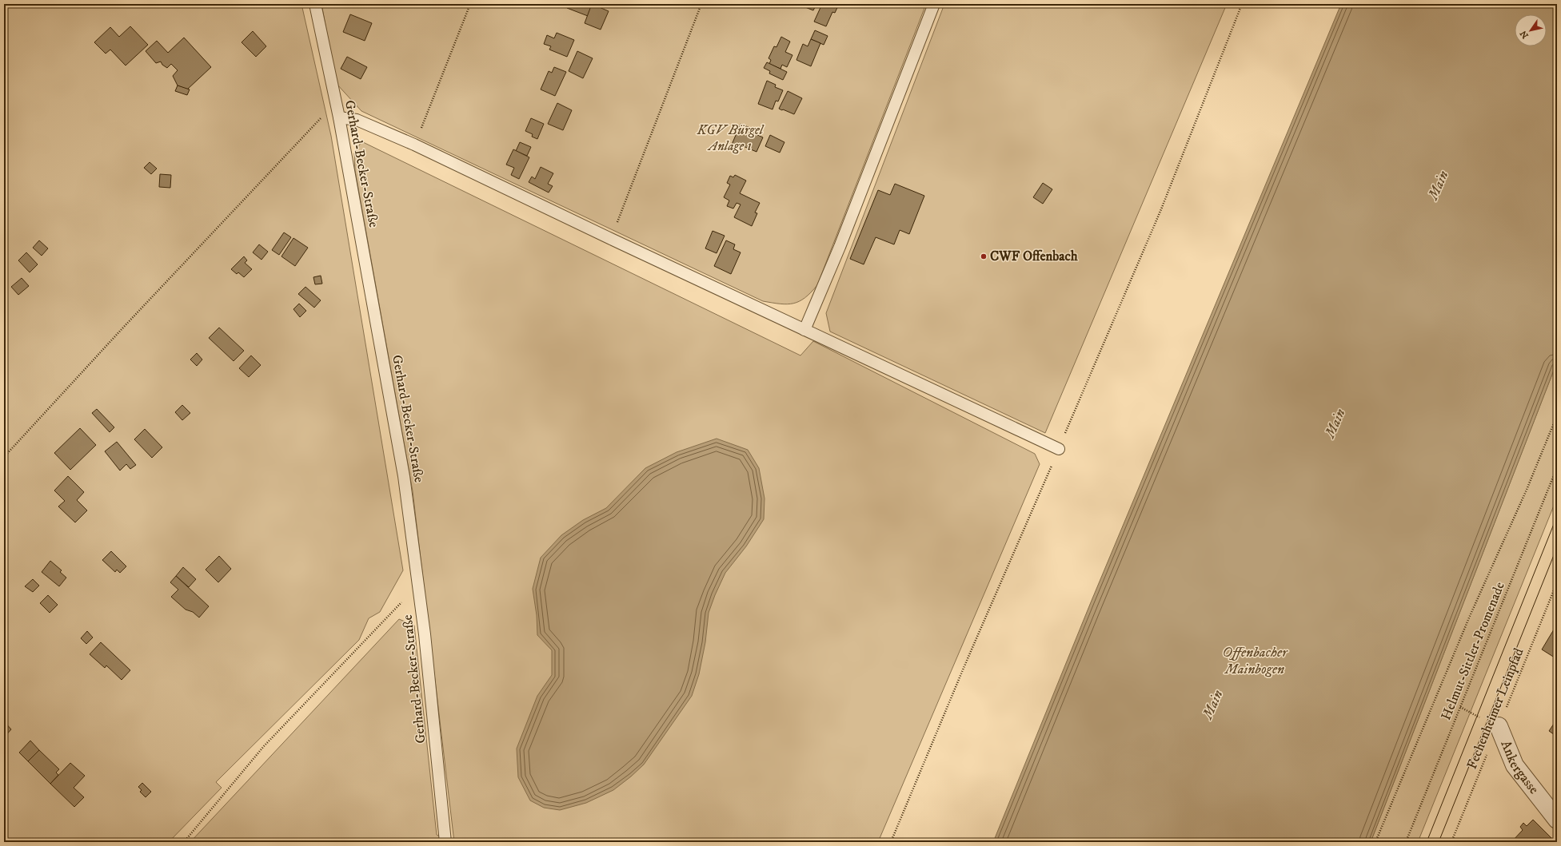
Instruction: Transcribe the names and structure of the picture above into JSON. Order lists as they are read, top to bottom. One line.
{"streets":{"street":["Ankergasse"],"lane":["Gerhard-Becker-Straße"],"path":["Helmut-Sittler-Promenade","Fechenheimer Leinpfad"]},"crossings":[["Fechenheimer Leinpfad","Ankergasse"]],"water":["Main","Offenbacher Mainbogen"],"parks":["KGV Bürgel Anlage 1"],"places":["CWF Offenbach"],"north":"bottom left"}
